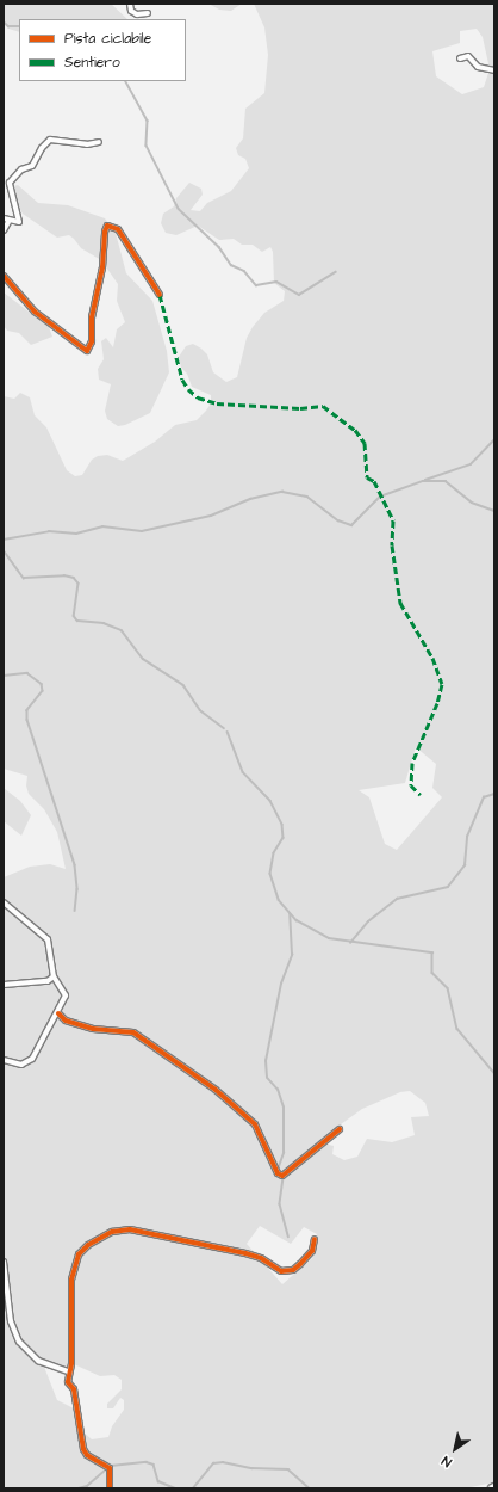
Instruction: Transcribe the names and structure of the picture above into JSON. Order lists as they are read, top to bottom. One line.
{"legend":["Pista ciclabile","Sentiero"],"north":"bottom left"}
